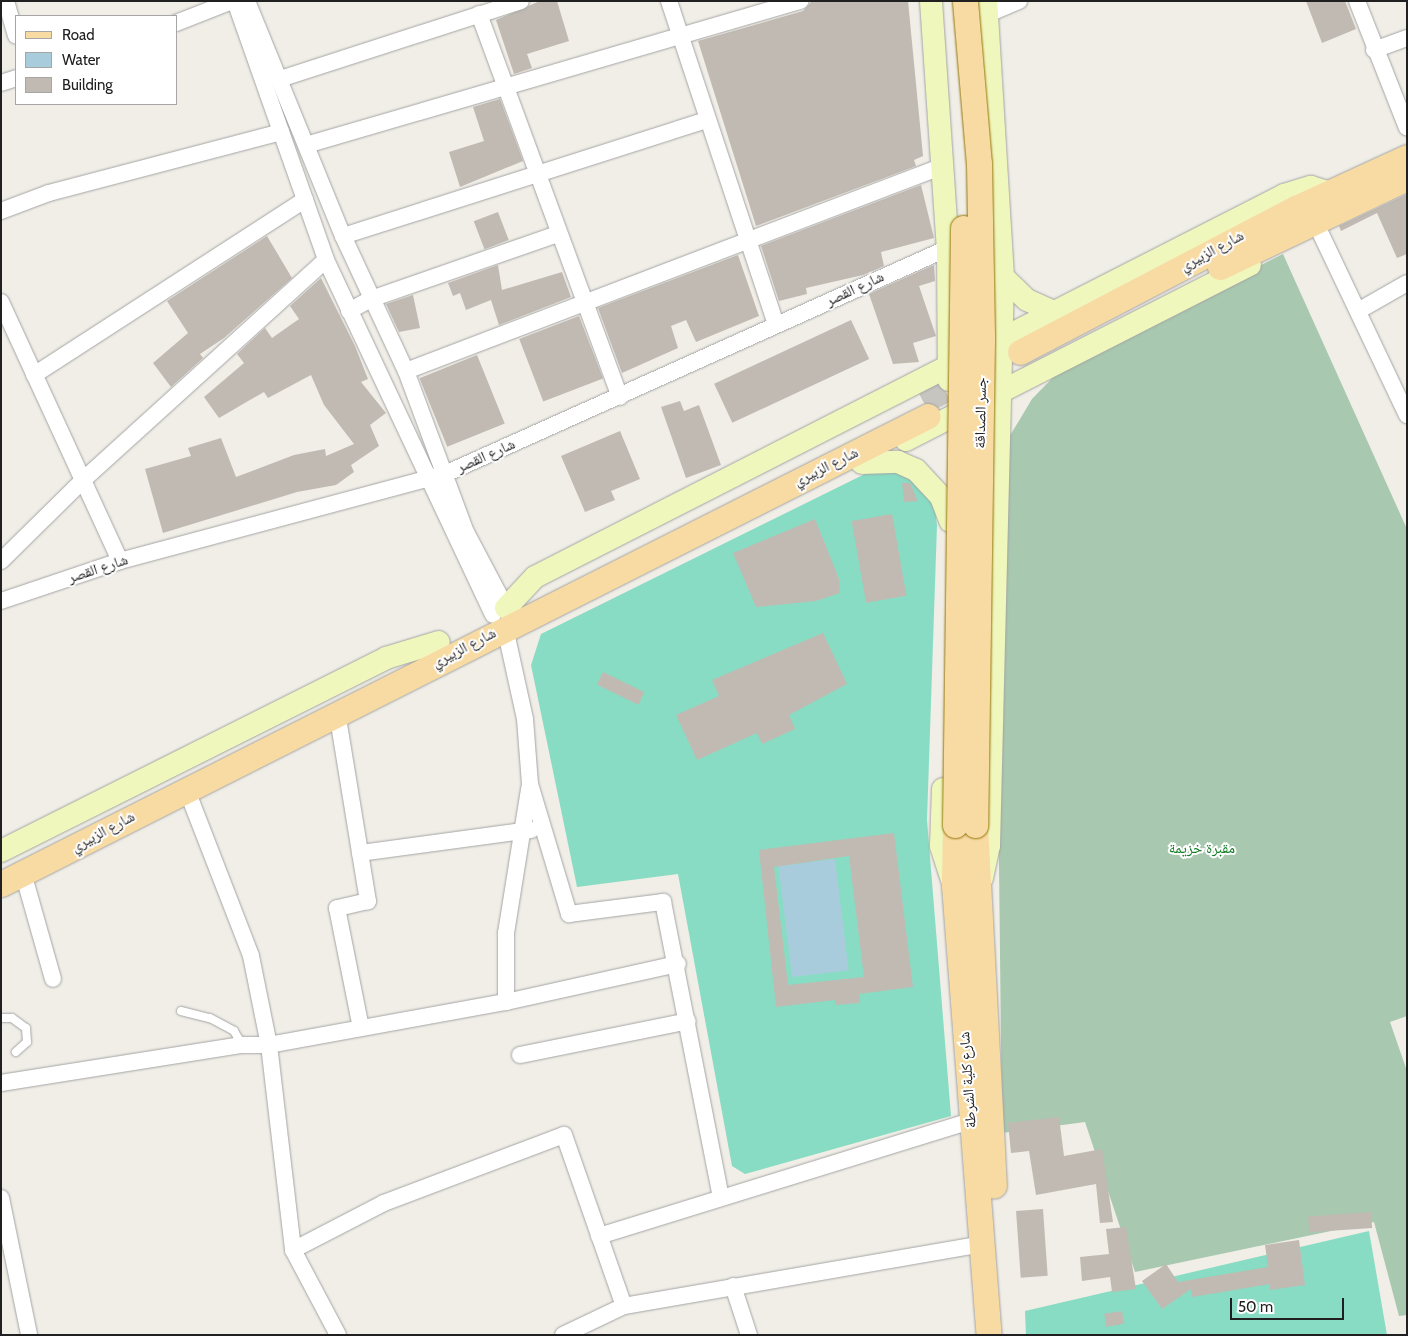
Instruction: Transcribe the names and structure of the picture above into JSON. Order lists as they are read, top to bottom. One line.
{"streets":{"main road":["شارع الزبيري","جسر الصداقة","شارع كلية الشرطة"],"street":["شارع القصر"]},"crossings":[["جسر الصداقة","شارع كلية الشرطة"]],"parks":["مقبرة خزيمة"],"legend":["Road","Water","Building"],"scale_bar":"50 m"}
